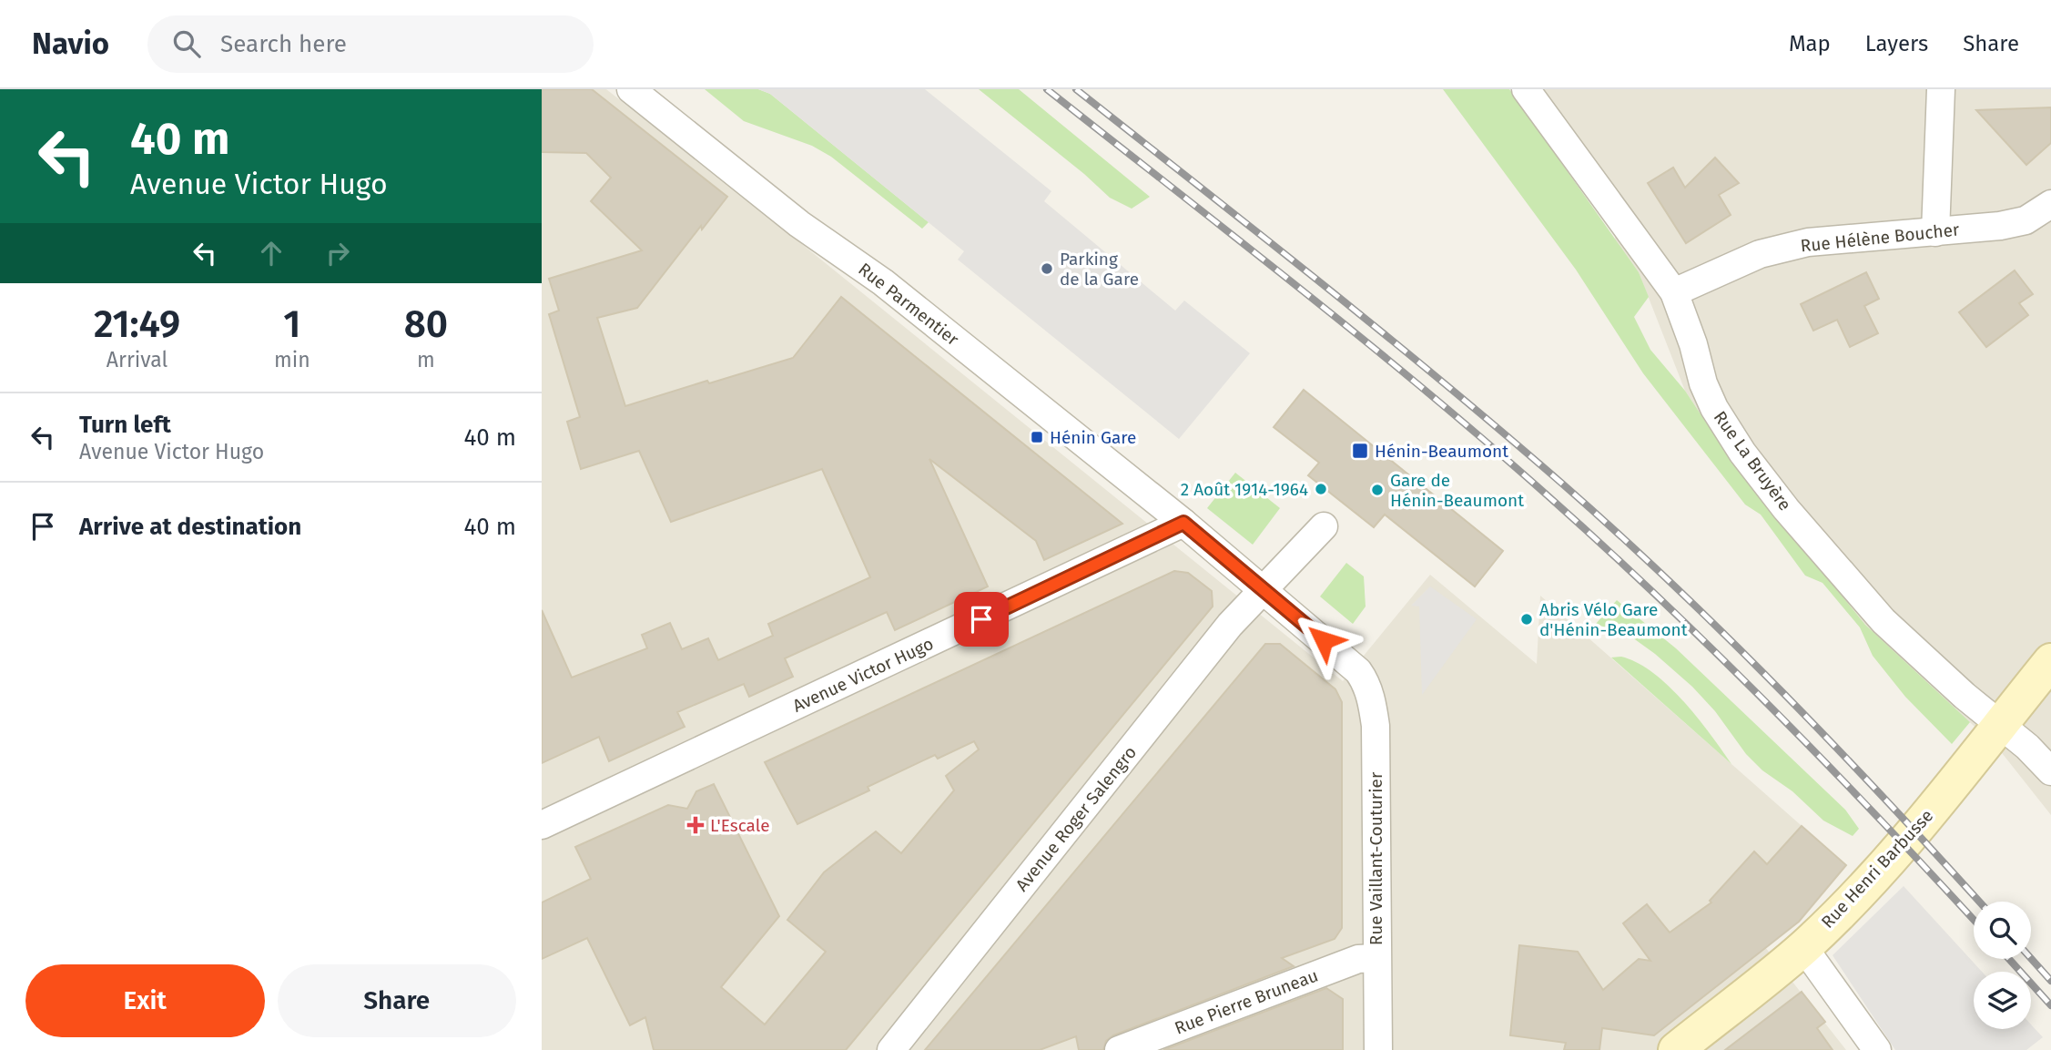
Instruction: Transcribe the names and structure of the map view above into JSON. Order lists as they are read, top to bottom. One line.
{"streets":{"street":["Rue Hélène Boucher","Rue Parmentier","Rue La Bruyère","Avenue Victor Hugo","Avenue Roger Salengro","Rue Vaillant-Couturier","Rue Henri Barbusse","Rue Pierre Bruneau"]},"crossings":[["Rue Hélène Boucher","Rue La Bruyère"],["Rue Parmentier","Avenue Victor Hugo"],["Rue Parmentier","Avenue Roger Salengro"],["Rue Parmentier","Rue Vaillant-Couturier"],["Rue La Bruyère","Rue Henri Barbusse"],["Rue Vaillant-Couturier","Rue Pierre Bruneau"]],"places":{"other":["Parking de la Gare","2 Août 1914-1964","Gare de Hénin-Beaumont","Abris Vélo Gare d'Hénin-Beaumont"],"transit":["Hénin Gare","Hénin-Beaumont"],"health":["L'Escale"]},"page":{"header":"Navio","search":"Search here","nav":["Map","Layers","Share"],"turn":["40 m","Avenue Victor Hugo"],"eta":["21:49","Arrival","1","min","80","m"],"list":[{"name":"Turn left","note":"Avenue Victor Hugo","value":"40 m"},{"name":"Arrive at destination","value":"40 m"}],"buttons":["Exit","Share"]}}
